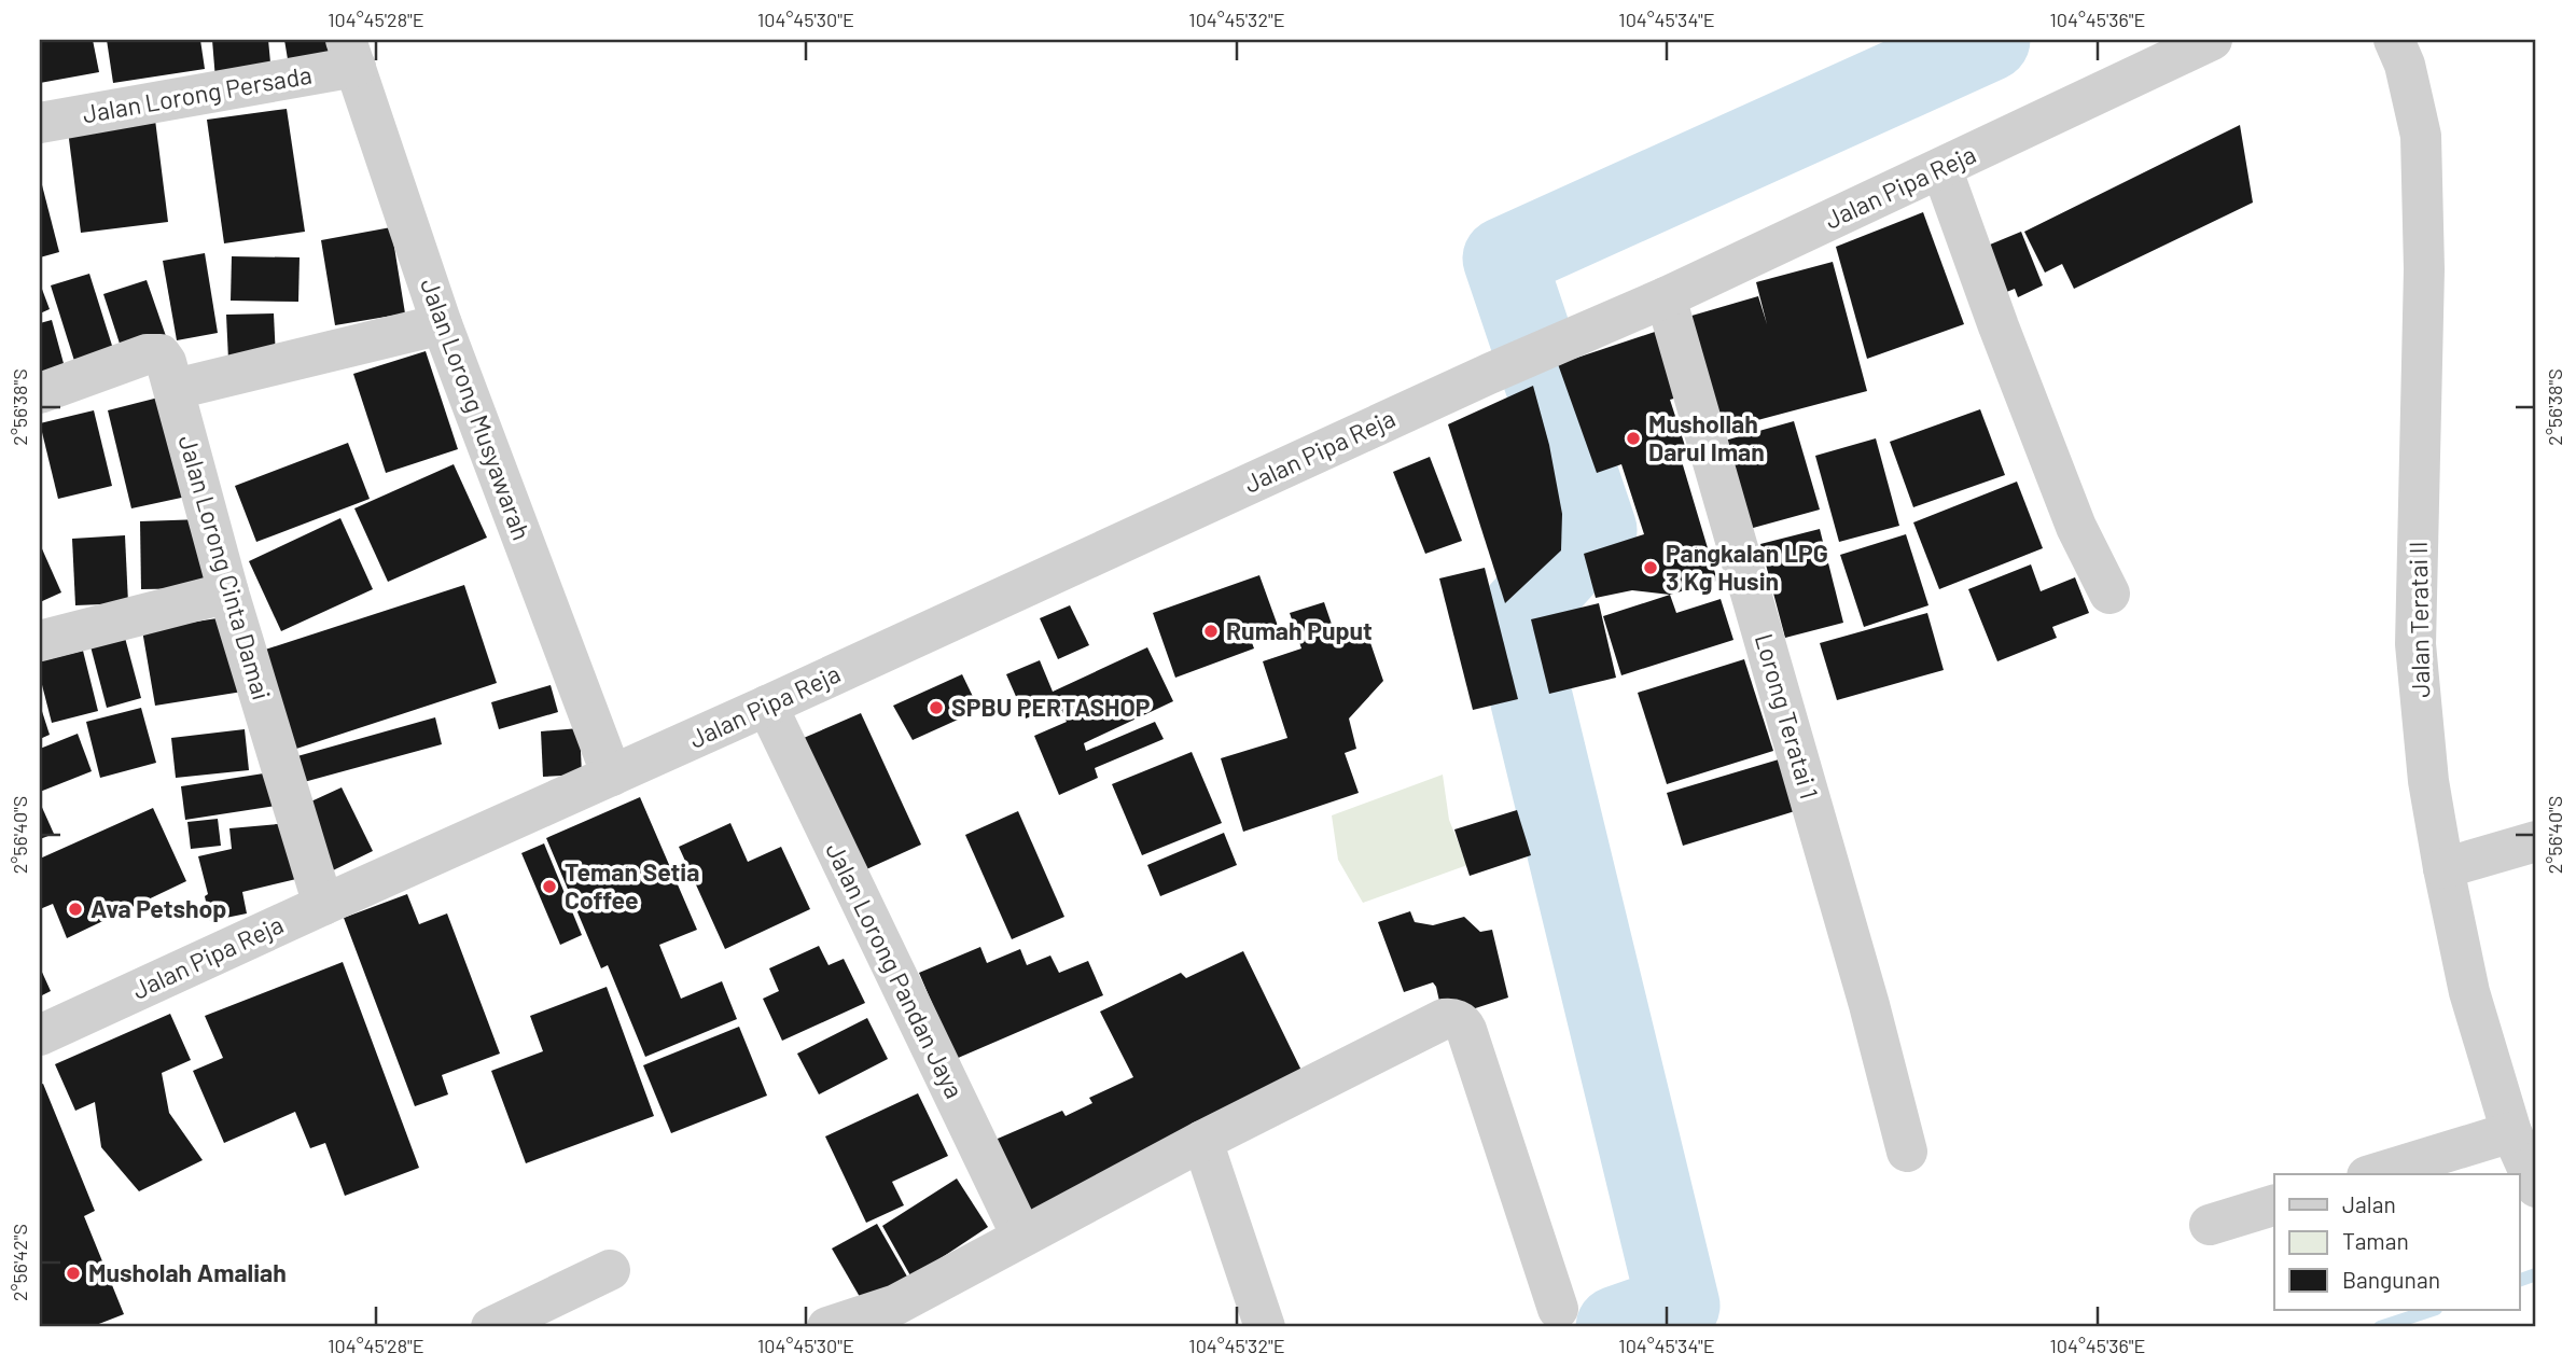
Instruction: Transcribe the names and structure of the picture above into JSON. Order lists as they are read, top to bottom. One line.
{"streets":{"street":["Jalan Lorong Persada","Jalan Pipa Reja","Jalan Lorong Musyawarah","Jalan Lorong Cinta Damai","Jalan Teratai II","Lorong Teratai 1","Jalan Lorong Pandan Jaya"]},"crossings":[["Jalan Lorong Persada","Jalan Lorong Musyawarah"],["Jalan Pipa Reja","Jalan Lorong Musyawarah"],["Jalan Pipa Reja","Jalan Lorong Cinta Damai"],["Jalan Pipa Reja","Lorong Teratai 1"],["Jalan Pipa Reja","Jalan Lorong Pandan Jaya"]],"places":["Mushollah Darul Iman","Pangkalan LPG 3 Kg Husin","Rumah Puput","SPBU PERTASHOP","Teman Setia Coffee","Ava Petshop","Musholah Amaliah"],"legend":["Jalan","Taman","Bangunan"],"coordinates":["104°45'28\"E","104°45'30\"E","104°45'32\"E","104°45'34\"E","104°45'36\"E","2°56'38\"S","2°56'40\"S","2°56'42\"S"]}
